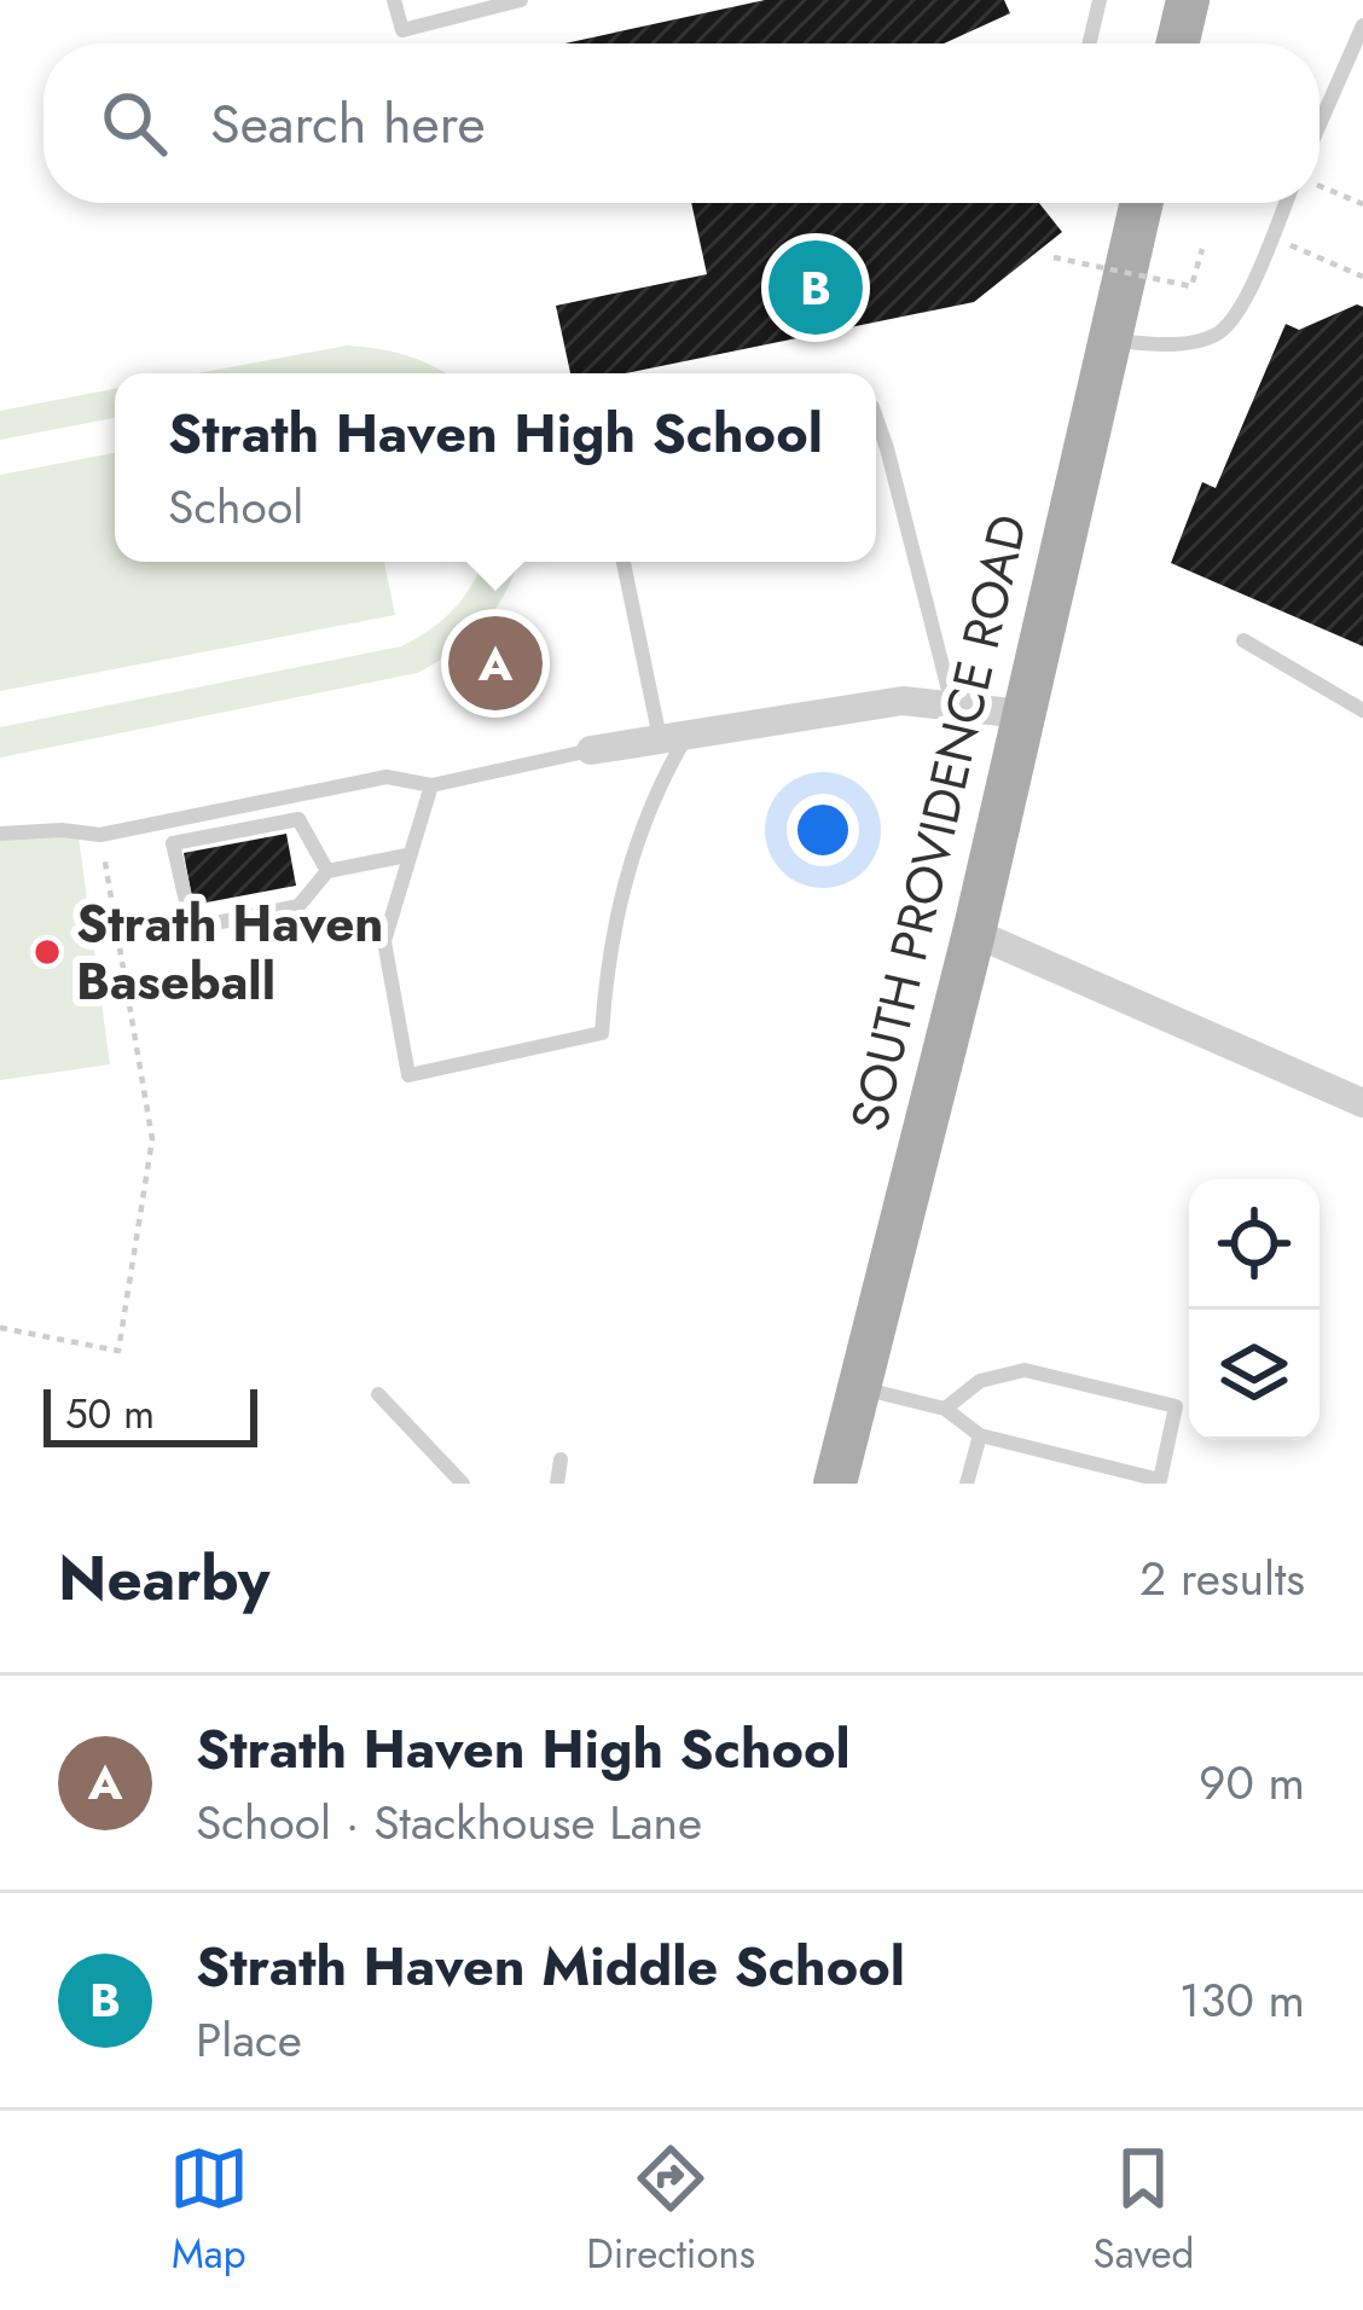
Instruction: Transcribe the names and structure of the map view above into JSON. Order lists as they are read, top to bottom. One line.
{"streets":{"main road":["SOUTH PROVIDENCE ROAD"]},"places":["Strath Haven Baseball"],"scale_bar":"50 m","page":{"search":"Search here","pins":["B","A"],"popup":["Strath Haven High School","School"],"scale":"50 m","heading":["Nearby","2 results"],"list":[{"mark":"A","name":"Strath Haven High School","note":"School · Stackhouse Lane","value":"90 m"},{"mark":"B","name":"Strath Haven Middle School","note":"Place","value":"130 m"}],"nav":["Map","Directions","Saved"]}}
